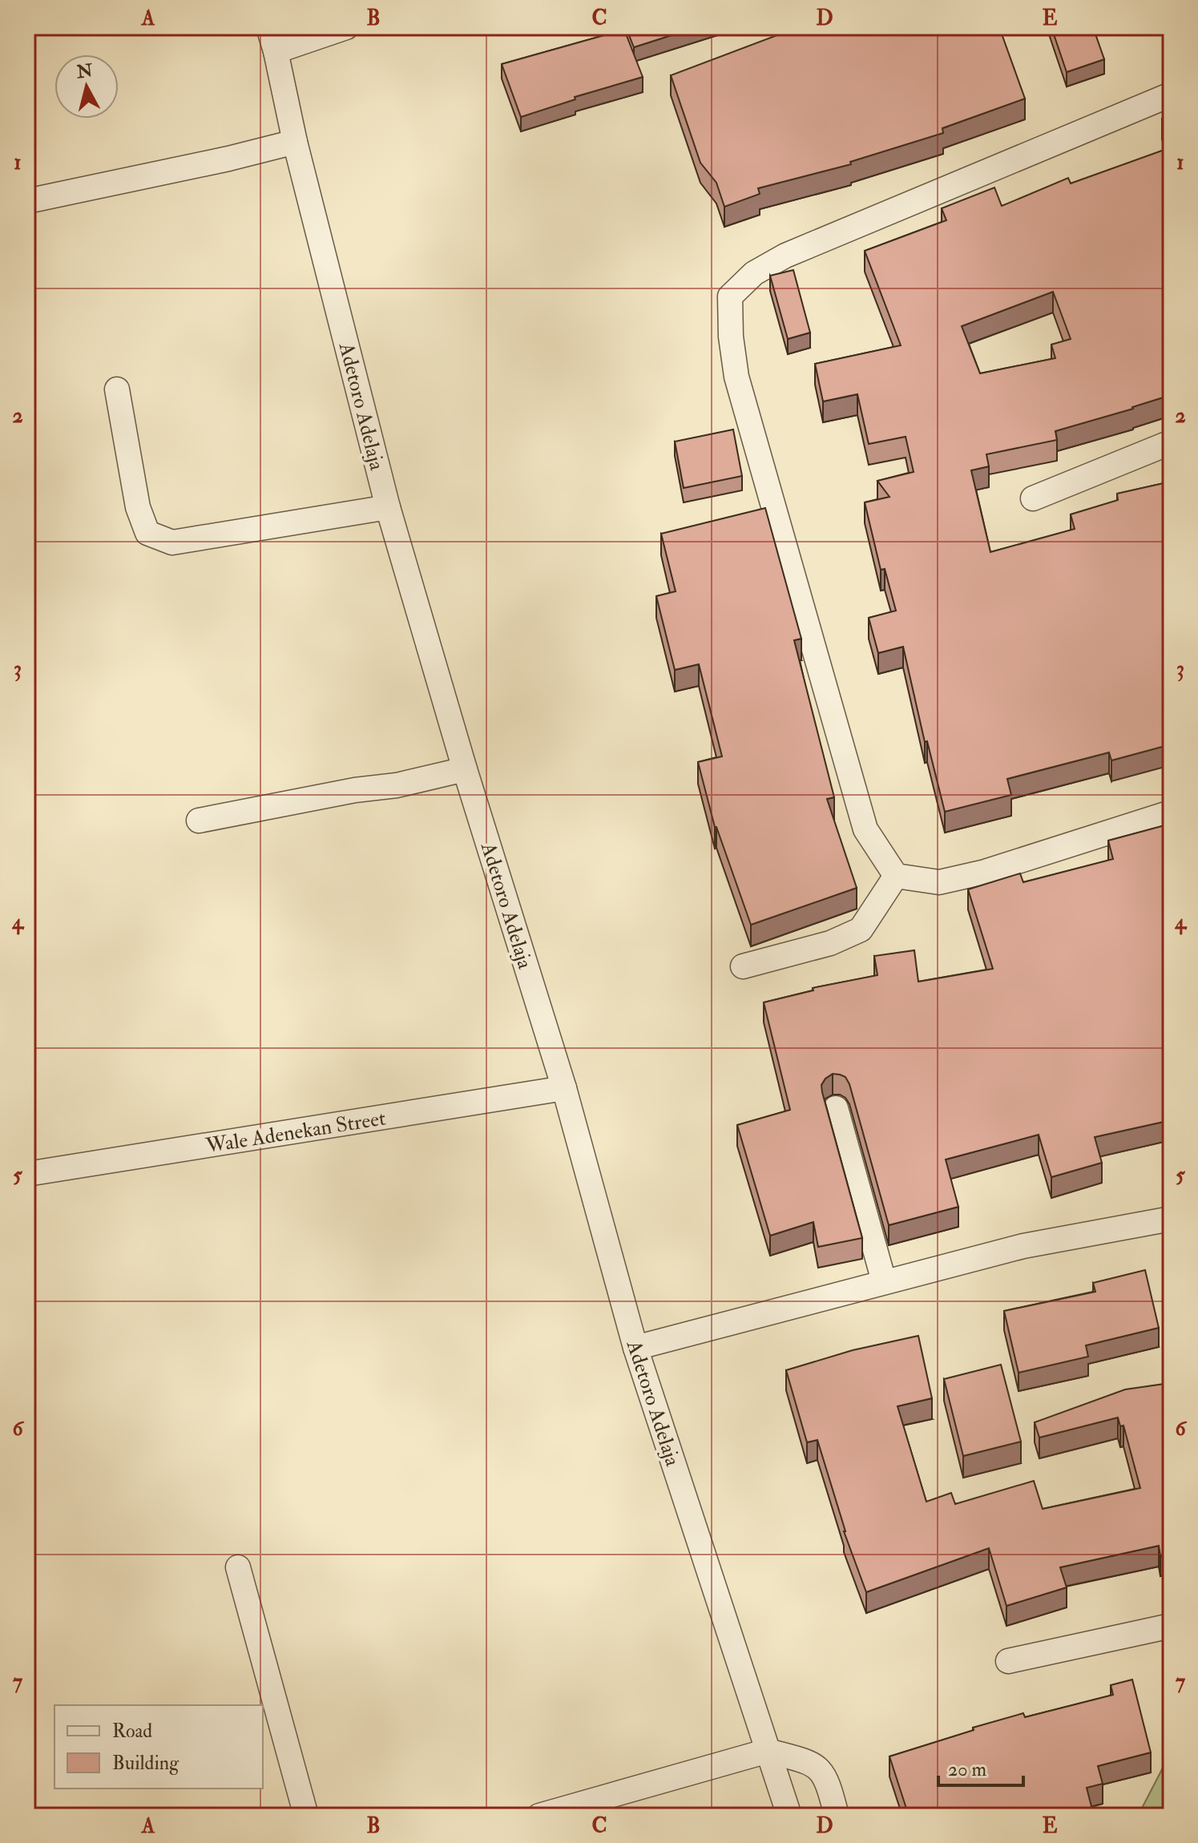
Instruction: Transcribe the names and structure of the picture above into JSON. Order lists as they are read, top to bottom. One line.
{"streets":{"street":["Adetoro Adelaja","Wale Adenekan Street"]},"crossings":[["Adetoro Adelaja","Wale Adenekan Street"]],"legend":["Road","Building"],"scale_bar":"20 m","north":"top","grid":{"columns":["A","B","C","D","E"],"rows":["1","2","3","4","5","6","7"]}}
